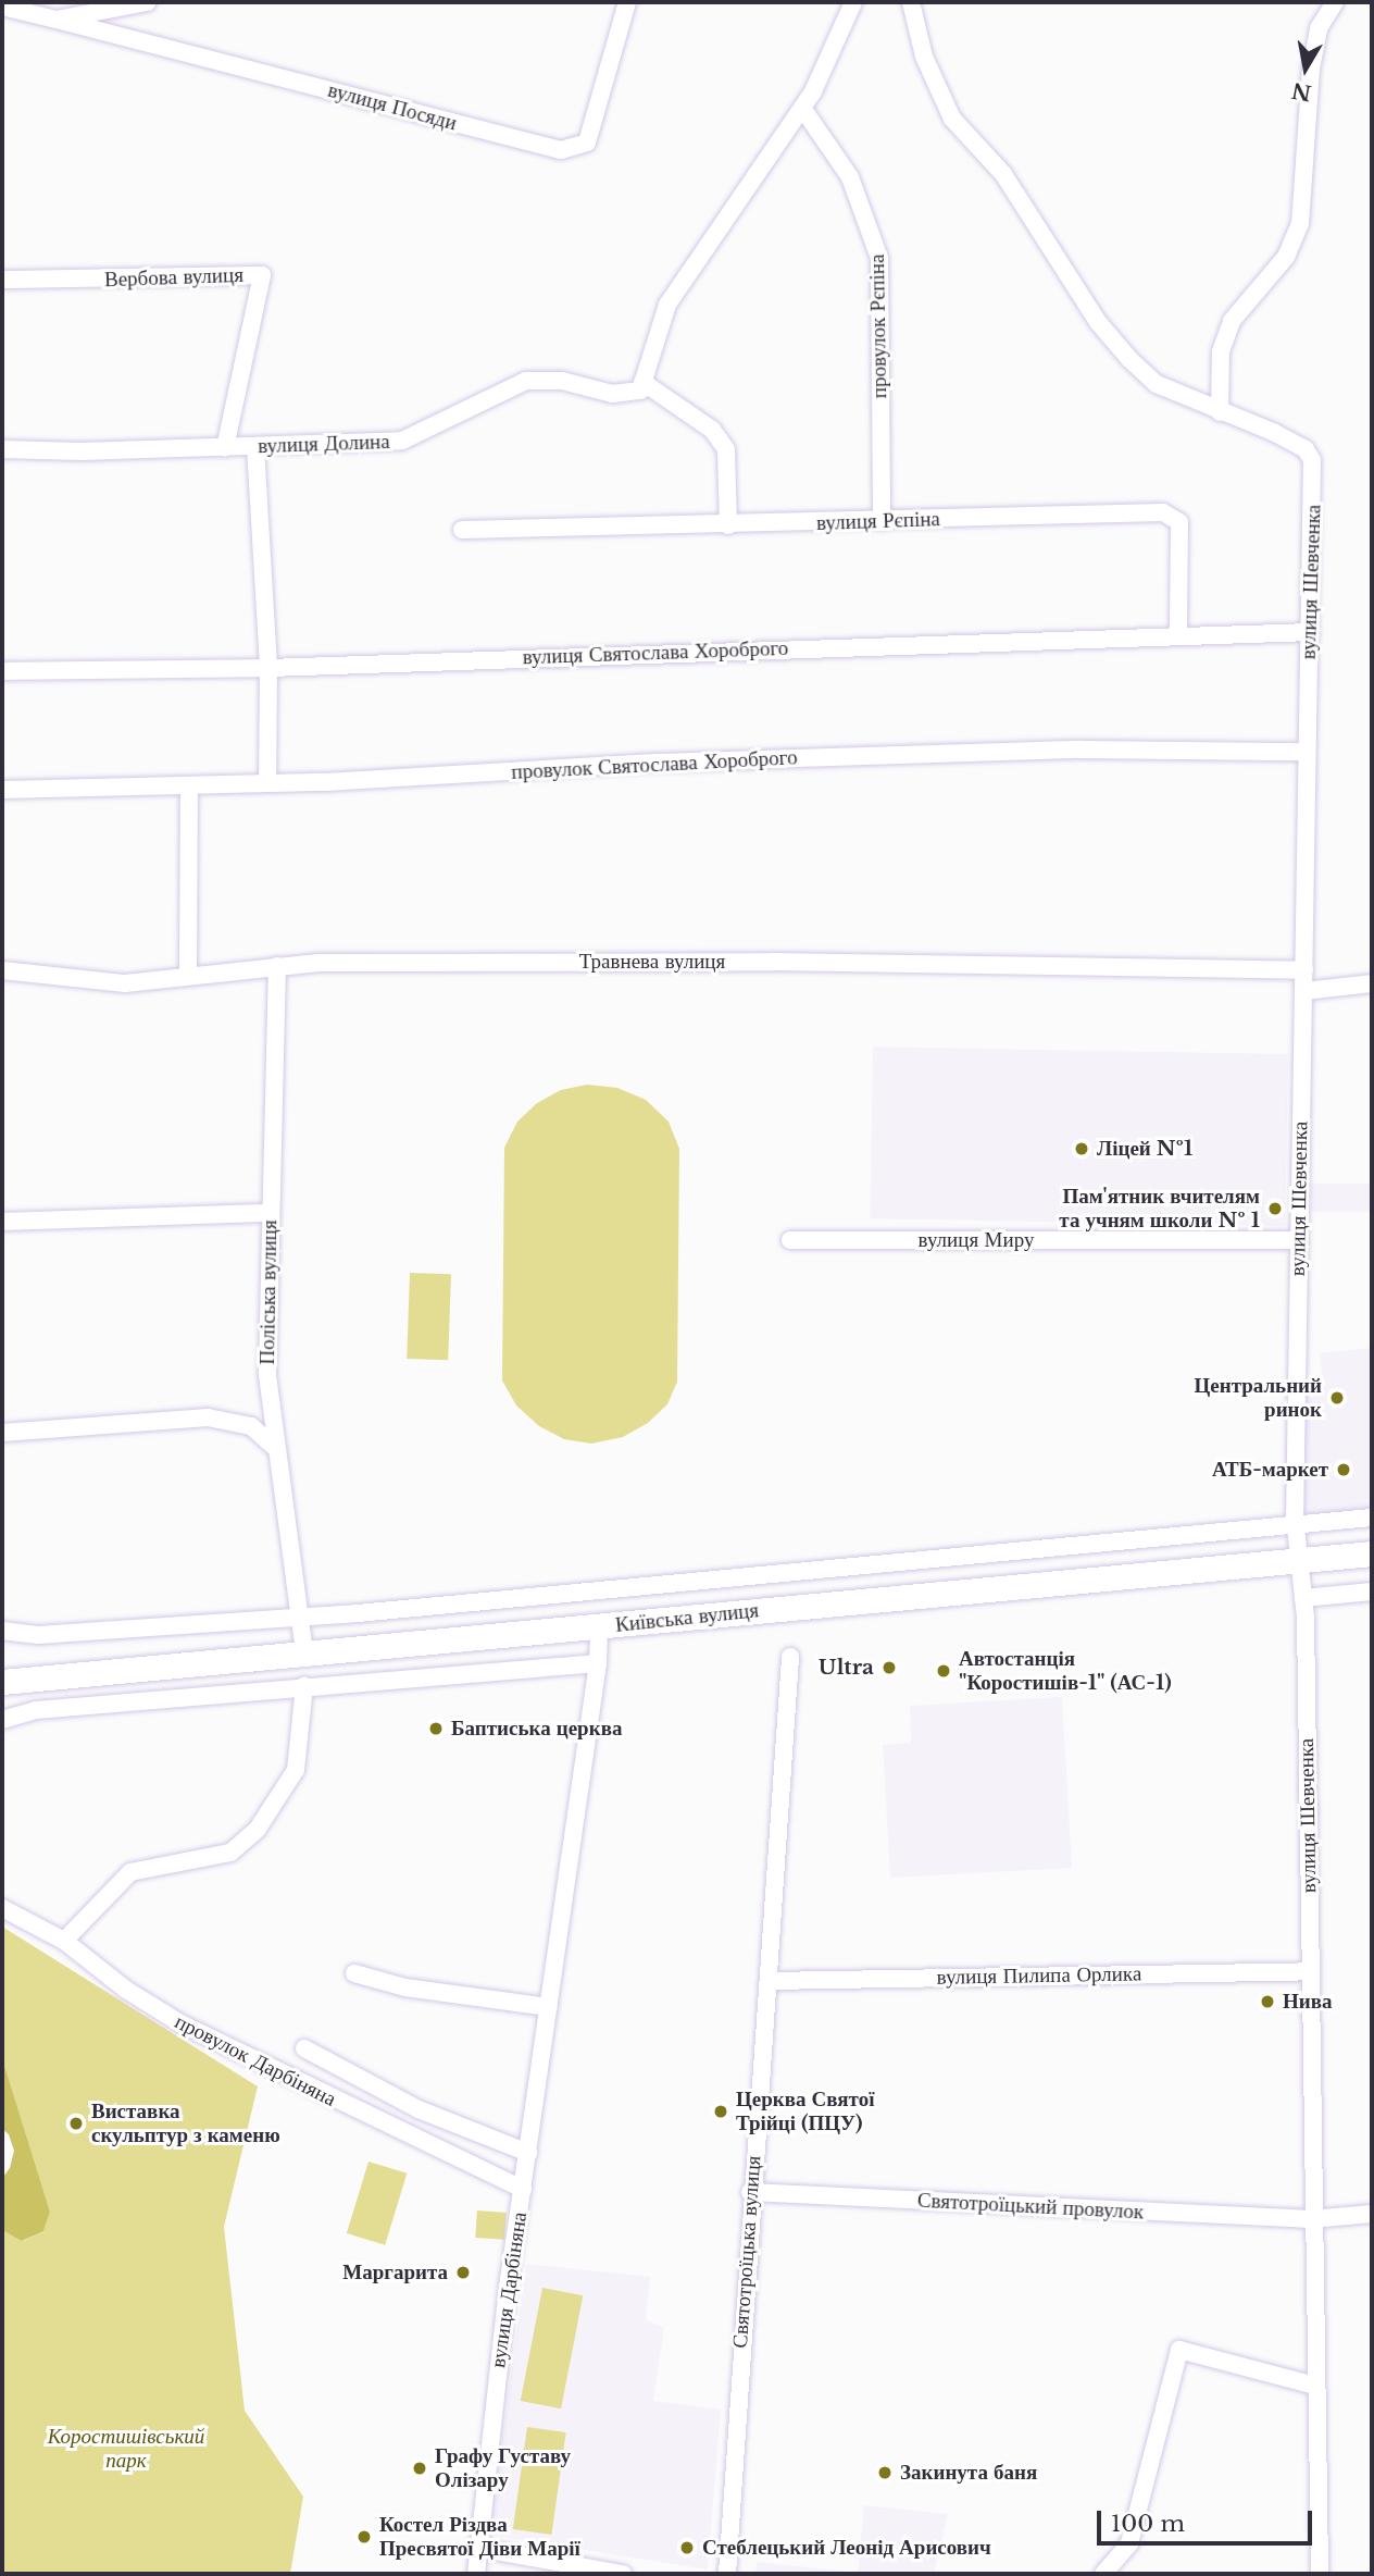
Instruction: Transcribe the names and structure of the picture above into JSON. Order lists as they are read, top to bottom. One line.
{"streets":{"main road":["Київська вулиця"],"street":["вулиця Посяди","Вербова вулиця","провулок Рєпіна","вулиця Долина","вулиця Рєпіна","вулиця Шевченка","вулиця Святослава Хороброго","провулок Святослава Хороброго","Травнева вулиця","вулиця Миру","Поліська вулиця","вулиця Пилипа Орлика","провулок Дарбіняна","Святотроїцький провулок","Святотроїцька вулиця","вулиця Дарбіняна"]},"crossings":[["Вербова вулиця","вулиця Долина"],["провулок Рєпіна","вулиця Рєпіна"],["вулиця Рєпіна","вулиця Святослава Хороброго"],["вулиця Шевченка","вулиця Святослава Хороброго"],["вулиця Шевченка","провулок Святослава Хороброго"],["вулиця Шевченка","Травнева вулиця"],["вулиця Шевченка","вулиця Миру"],["вулиця Шевченка","Київська вулиця"],["вулиця Шевченка","вулиця Пилипа Орлика"],["вулиця Шевченка","Святотроїцький провулок"],["Травнева вулиця","Поліська вулиця"],["Поліська вулиця","Київська вулиця"],["Київська вулиця","вулиця Дарбіняна"],["вулиця Пилипа Орлика","Святотроїцька вулиця"],["провулок Дарбіняна","вулиця Дарбіняна"],["Святотроїцький провулок","Святотроїцька вулиця"]],"parks":["Коростишівський парк"],"places":["Ліцей №1","Пам'ятник вчителям та учням школи № 1","Центральний ринок","АТБ-маркет","Ultra","Автостанція \"Коростишів-1\" (АС-1)","Баптиська церква","Нива","Церква Святої Трійці (ПЦУ)","Виставка скульптур з каменю","Маргарита","Графу Густаву Олізару","Закинута баня","Костел Різдва Пресвятої Діви Марії","Стеблецький Леонід Арисович"],"scale_bar":"100 m","north":"bottom"}
